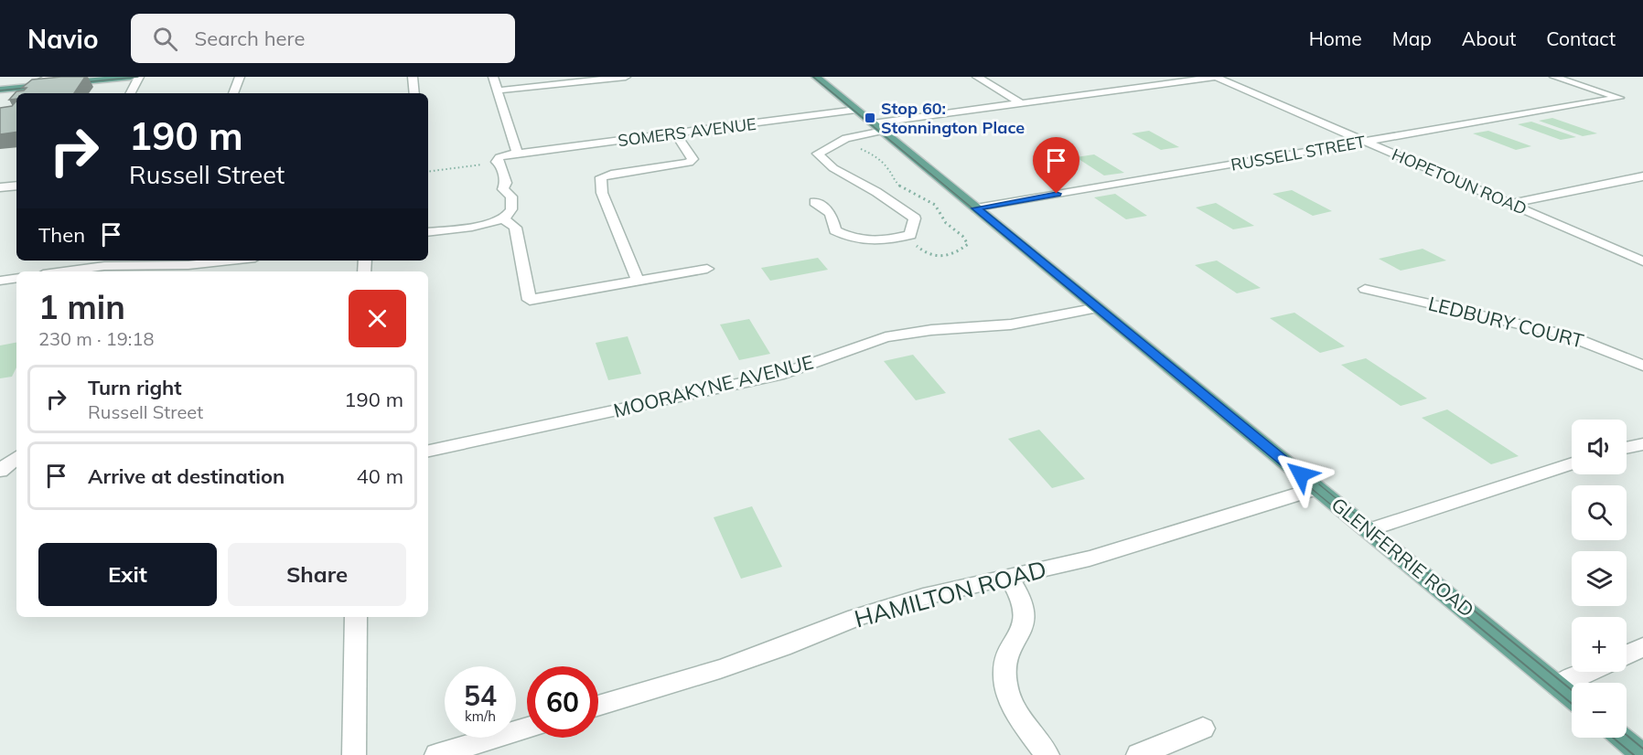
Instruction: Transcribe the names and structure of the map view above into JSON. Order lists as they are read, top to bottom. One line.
{"streets":{"main road":["GLENFERRIE ROAD"],"street":["SOMERS AVENUE","RUSSELL STREET","HOPETOUN ROAD","LEDBURY COURT","MOORAKYNE AVENUE","HAMILTON ROAD"]},"crossings":[["SOMERS AVENUE","GLENFERRIE ROAD"],["RUSSELL STREET","HOPETOUN ROAD"],["RUSSELL STREET","GLENFERRIE ROAD"],["MOORAKYNE AVENUE","GLENFERRIE ROAD"],["GLENFERRIE ROAD","HAMILTON ROAD"]],"places":{"transit":["Stop 60: Stonnington Place"]},"page":{"header":"Navio","search":"Search here","nav":["Home","Map","About","Contact"],"turn":["190 m","Russell Street"],"then":"Then","heading":["1 min","230 m · 19:18"],"list":[{"name":"Turn right","note":"Russell Street","value":"190 m"},{"name":"Arrive at destination","value":"40 m"}],"map_buttons":["+","−"],"buttons":["Exit","Share"],"speed":"54 km/h","limit":"60"}}
